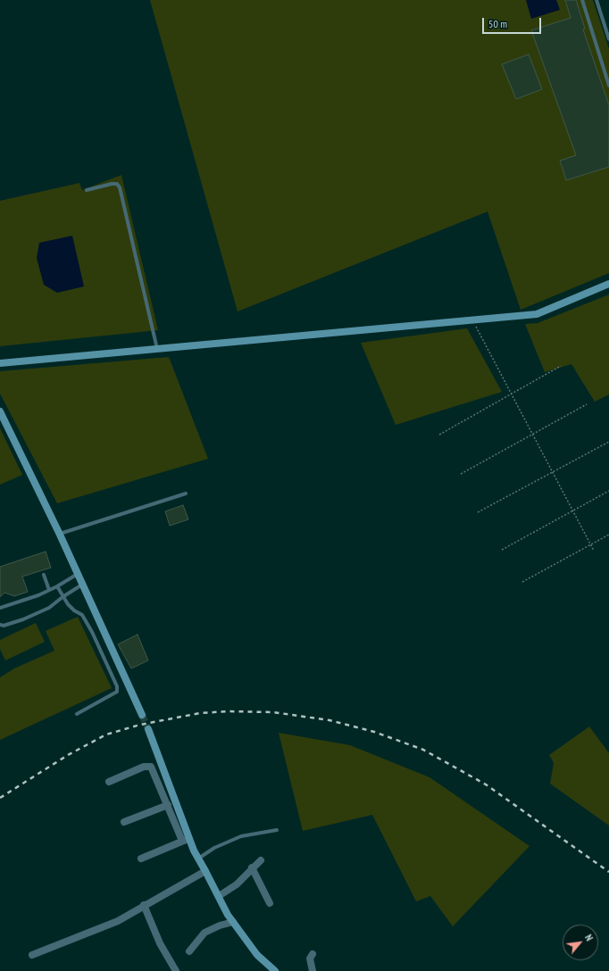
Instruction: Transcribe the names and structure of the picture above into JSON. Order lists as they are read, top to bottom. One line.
{"scale_bar":"50 m","north":"top right"}
